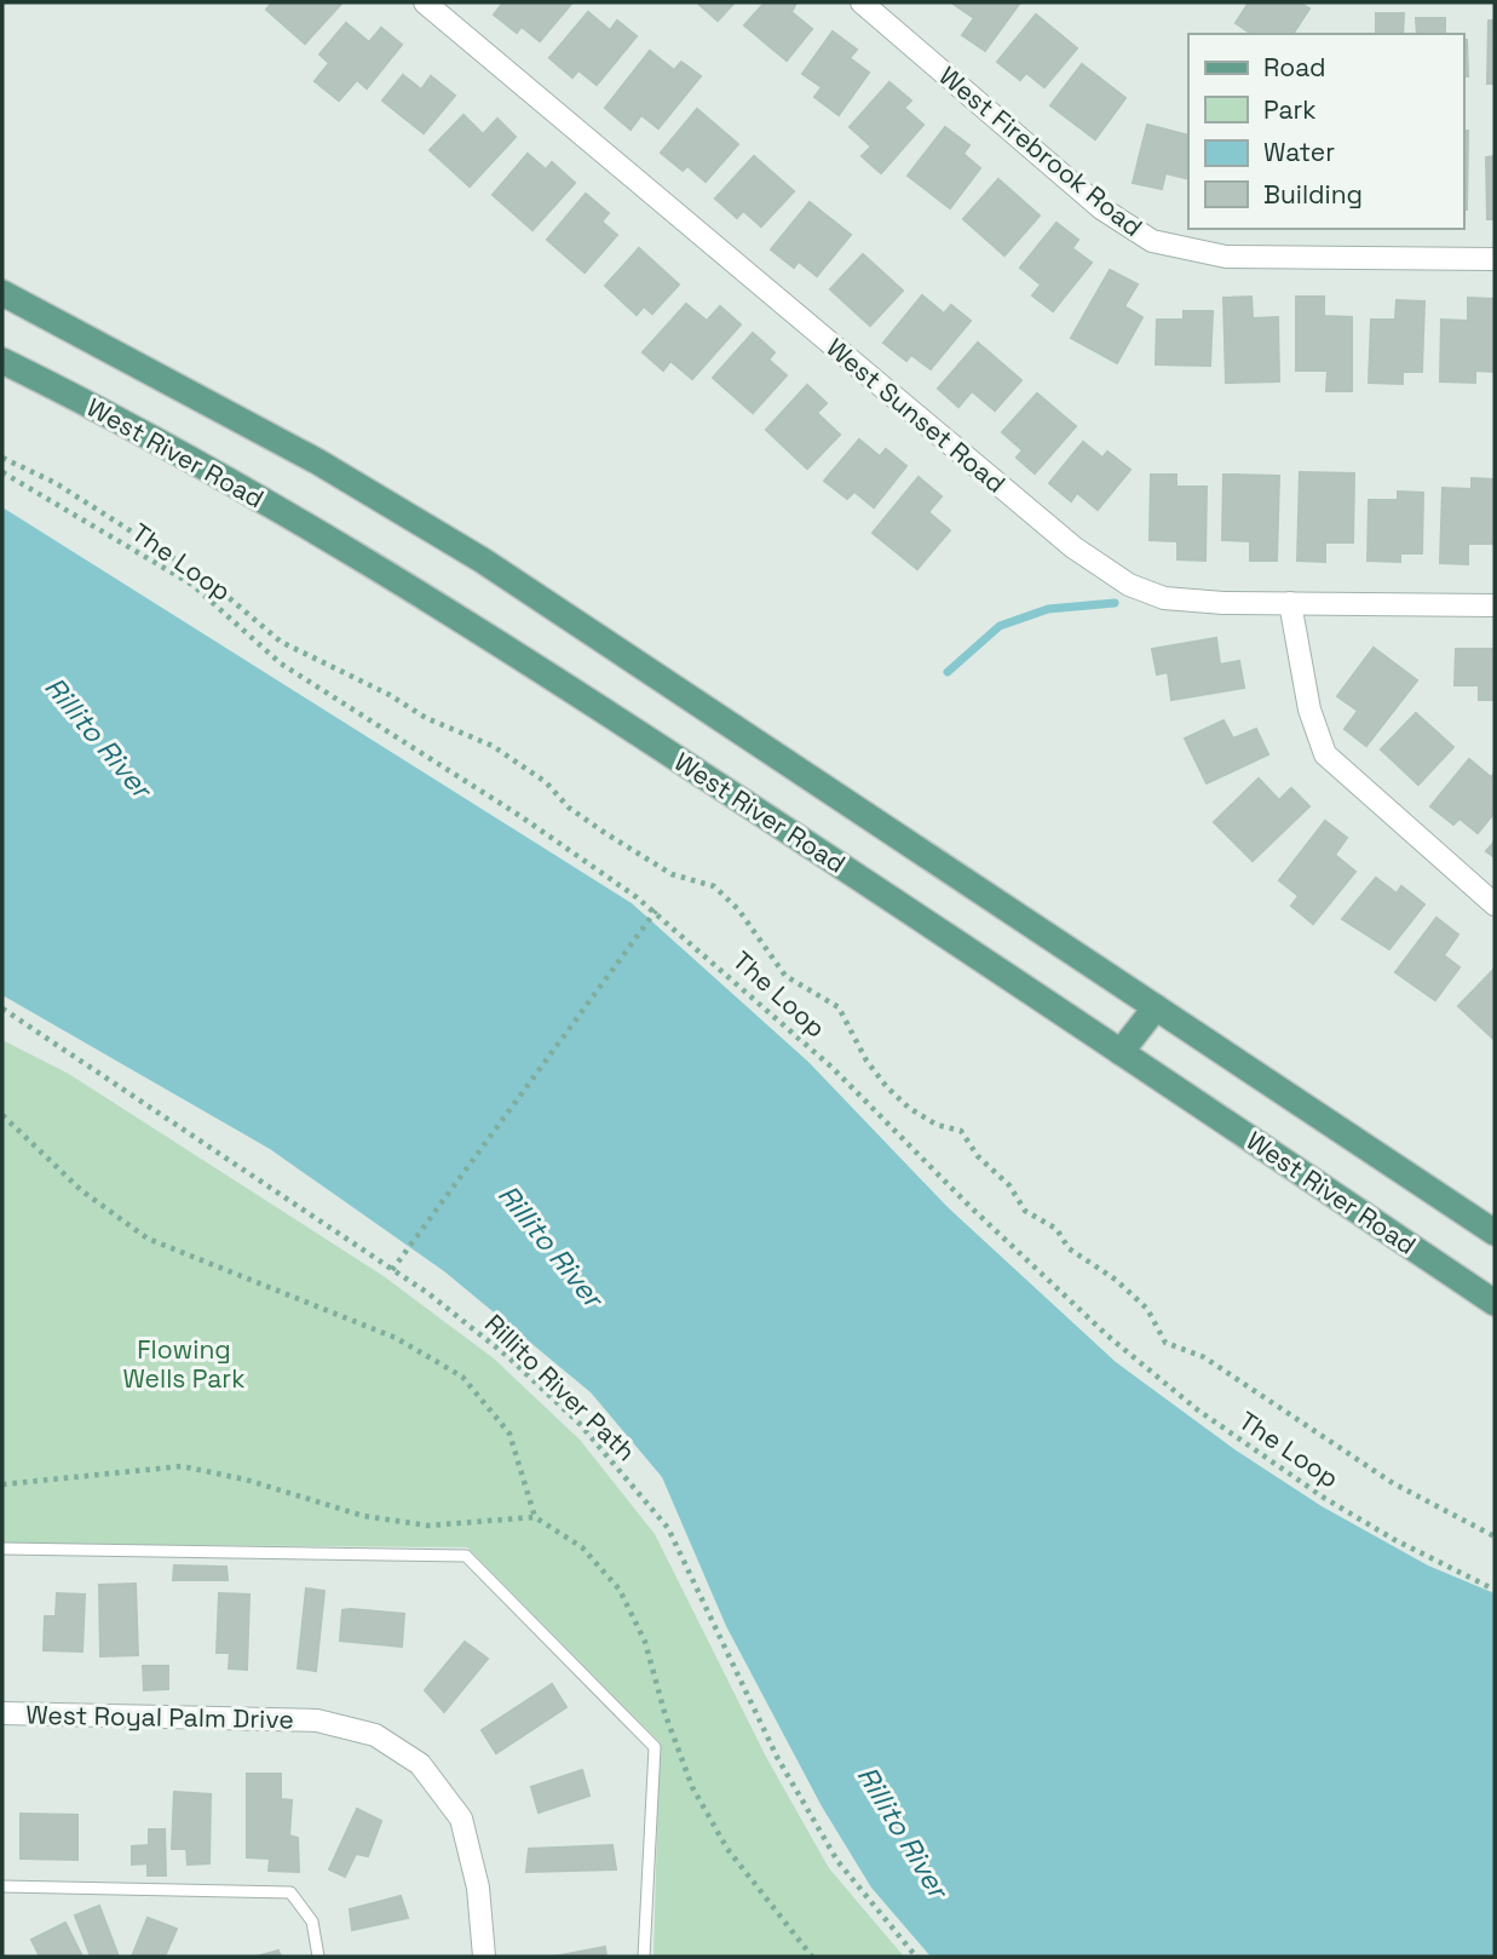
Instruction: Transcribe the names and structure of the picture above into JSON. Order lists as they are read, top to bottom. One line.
{"streets":{"main road":["West River Road"],"street":["West Firebrook Road","West Sunset Road","West Royal Palm Drive"],"path":["The Loop","Rillito River Path"]},"water":["Rillito River"],"parks":["Flowing Wells Park"],"legend":["Road","Park","Water","Building"]}
